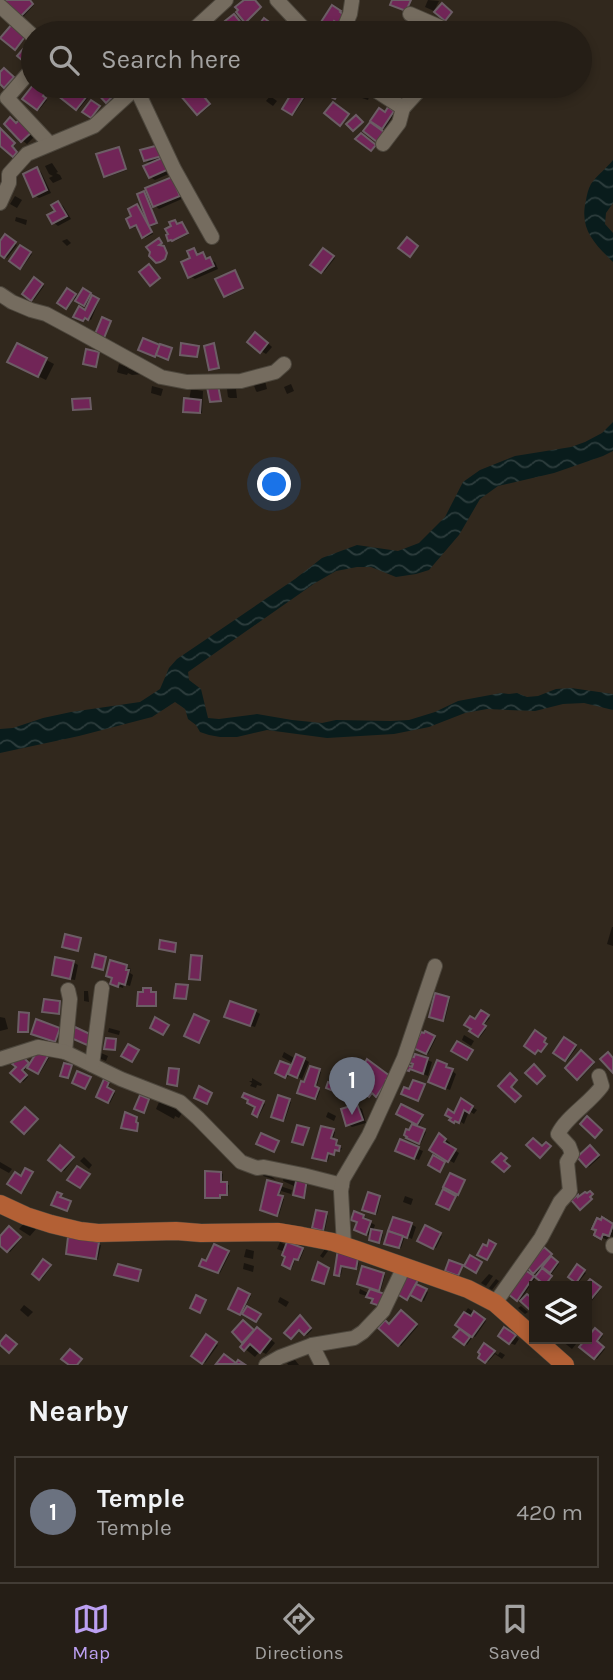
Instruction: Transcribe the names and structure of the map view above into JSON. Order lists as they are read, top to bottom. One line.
{"page":{"search":"Search here","pins":"1","heading":"Nearby","list":[{"mark":"1","name":"Temple","note":"Temple","value":"420 m"}],"nav":["Map","Directions","Saved"]}}
